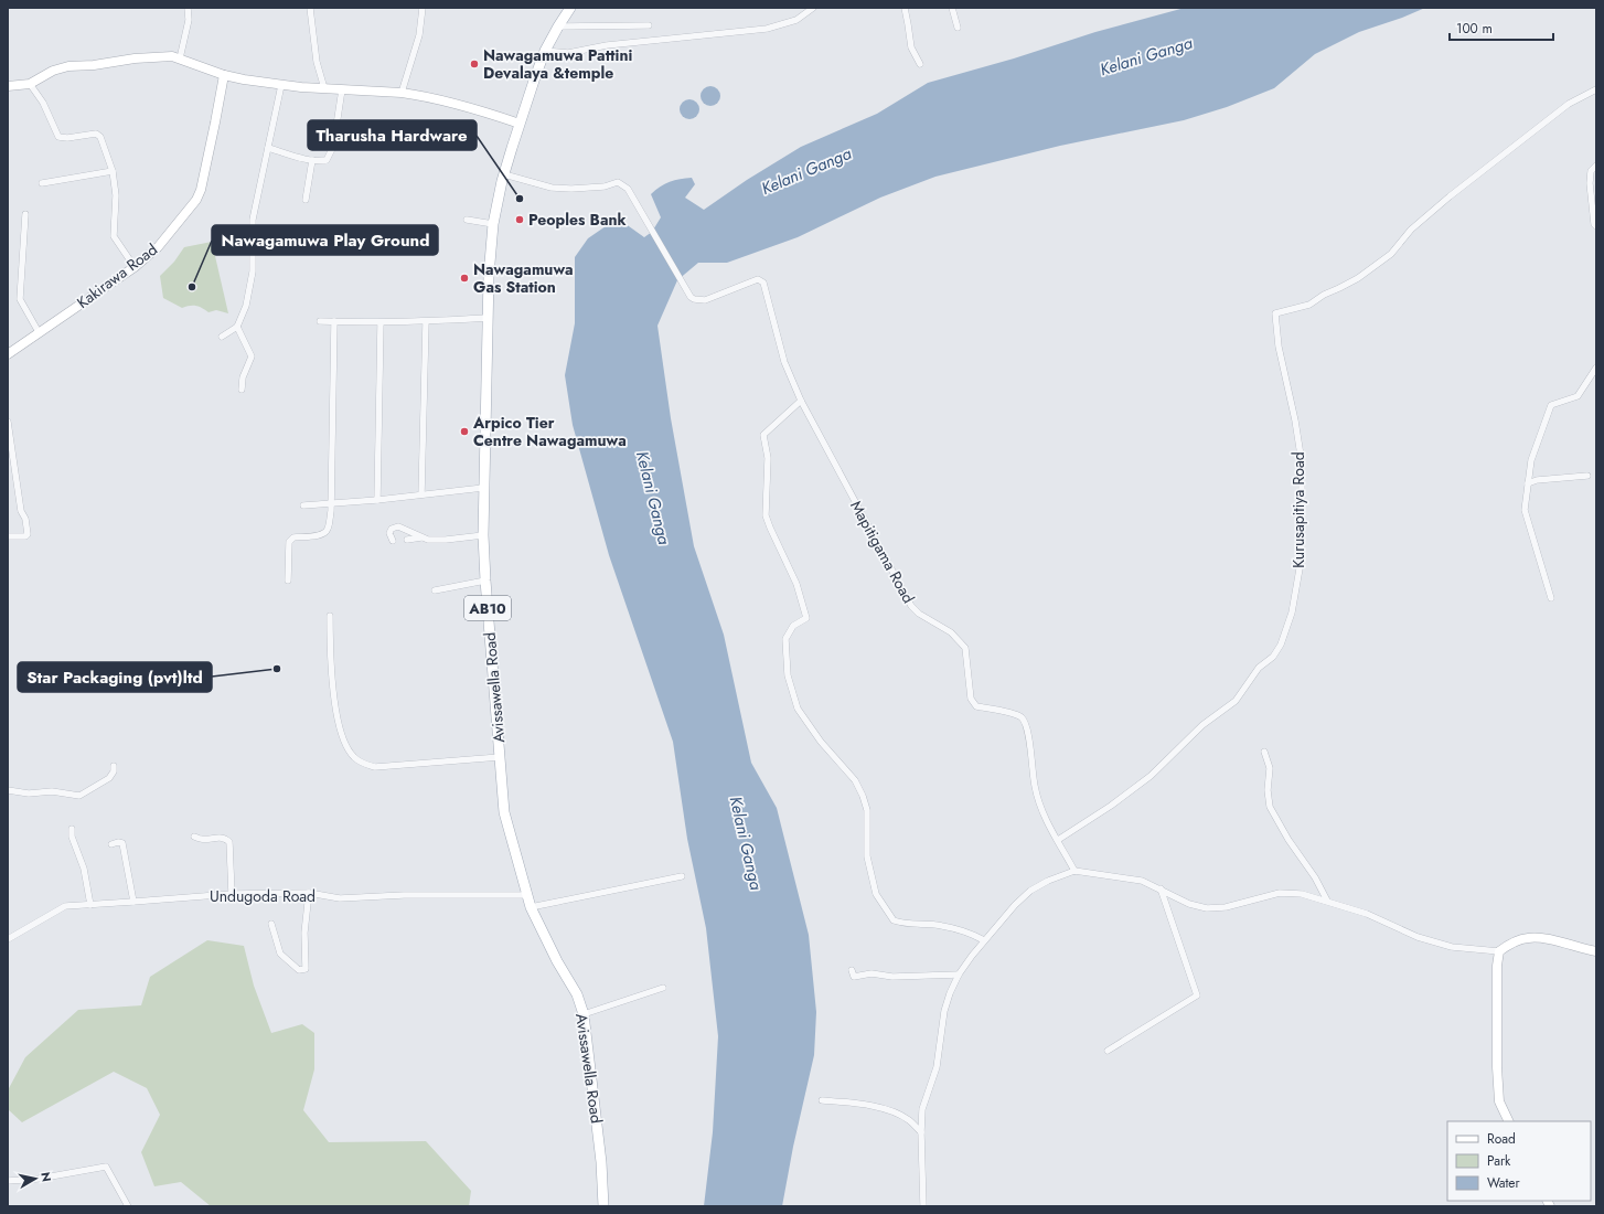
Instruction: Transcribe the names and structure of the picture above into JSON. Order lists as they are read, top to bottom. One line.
{"streets":{"main road":["AB10","Avissawella Road"],"street":["Kakirawa Road","Kurusapitiya Road","Mapitigama Road","Undugoda Road"]},"crossings":[["Kurusapitiya Road","Mapitigama Road"],["Mapitigama Road","Avissawella Road"],["Avissawella Road","Undugoda Road"]],"water":["Kelani Ganga"],"places":["Nawagamuwa Pattini Devalaya &temple","Tharusha Hardware","Peoples Bank","Nawagamuwa Gas Station","Nawagamuwa Play Ground","Arpico Tier Centre Nawagamuwa","Star Packaging (pvt)ltd"],"legend":["Road","Park","Water"],"scale_bar":"100 m","north":"right"}
